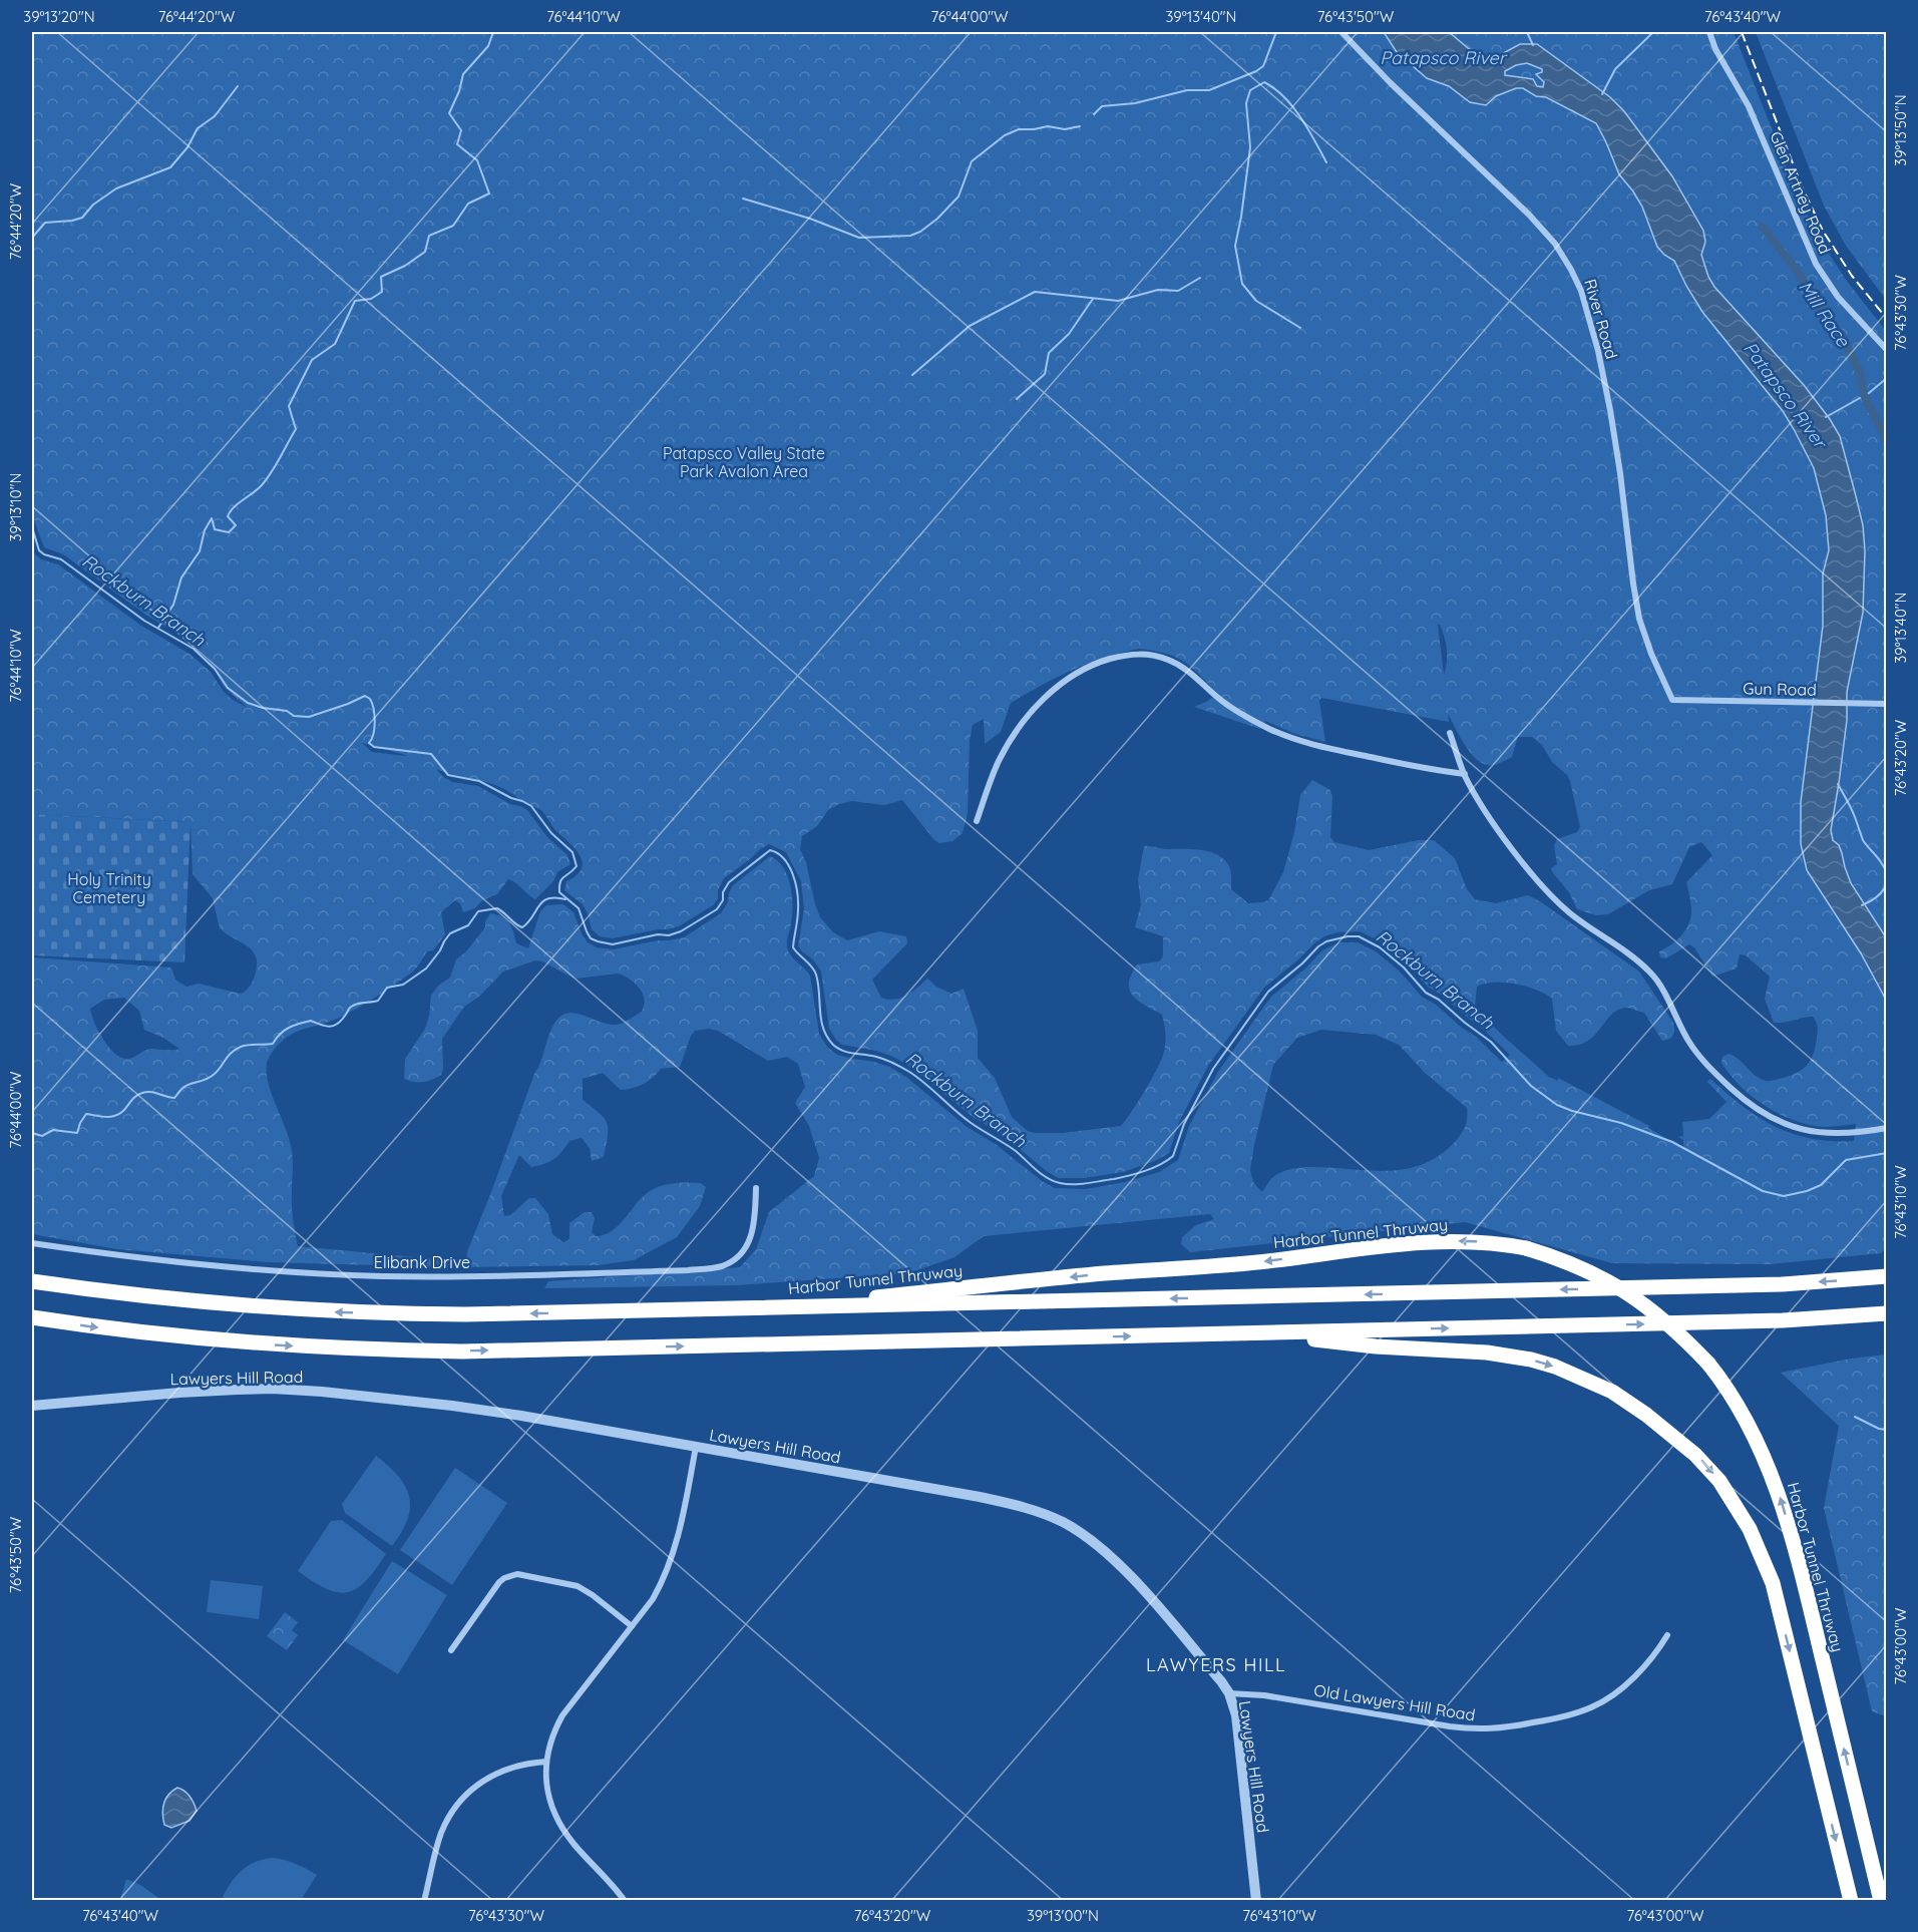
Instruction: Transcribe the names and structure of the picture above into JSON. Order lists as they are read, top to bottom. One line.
{"streets":{"highway":["Harbor Tunnel Thruway"],"street":["Glen Artney Road","River Road","Gun Road","Elibank Drive","Lawyers Hill Road","Old Lawyers Hill Road"]},"crossings":[["River Road","Gun Road"],["Lawyers Hill Road","Old Lawyers Hill Road"]],"one_way":["Harbor Tunnel Thruway"],"districts":["LAWYERS HILL"],"water":["Patapsco River","Mill Race","Rockburn Branch"],"parks":["Patapsco Valley State Park Avalon Area","Holy Trinity Cemetery"],"coordinates":["39°13'20\"N","76°44'20\"W","76°44'10\"W","76°44'00\"W","39°13'40\"N","76°43'50\"W","76°43'40\"W","39°13'50\"N","76°43'30\"W","39°13'10\"N","76°43'20\"W","76°43'10\"W","76°43'00\"W","39°13'00\"N"]}
